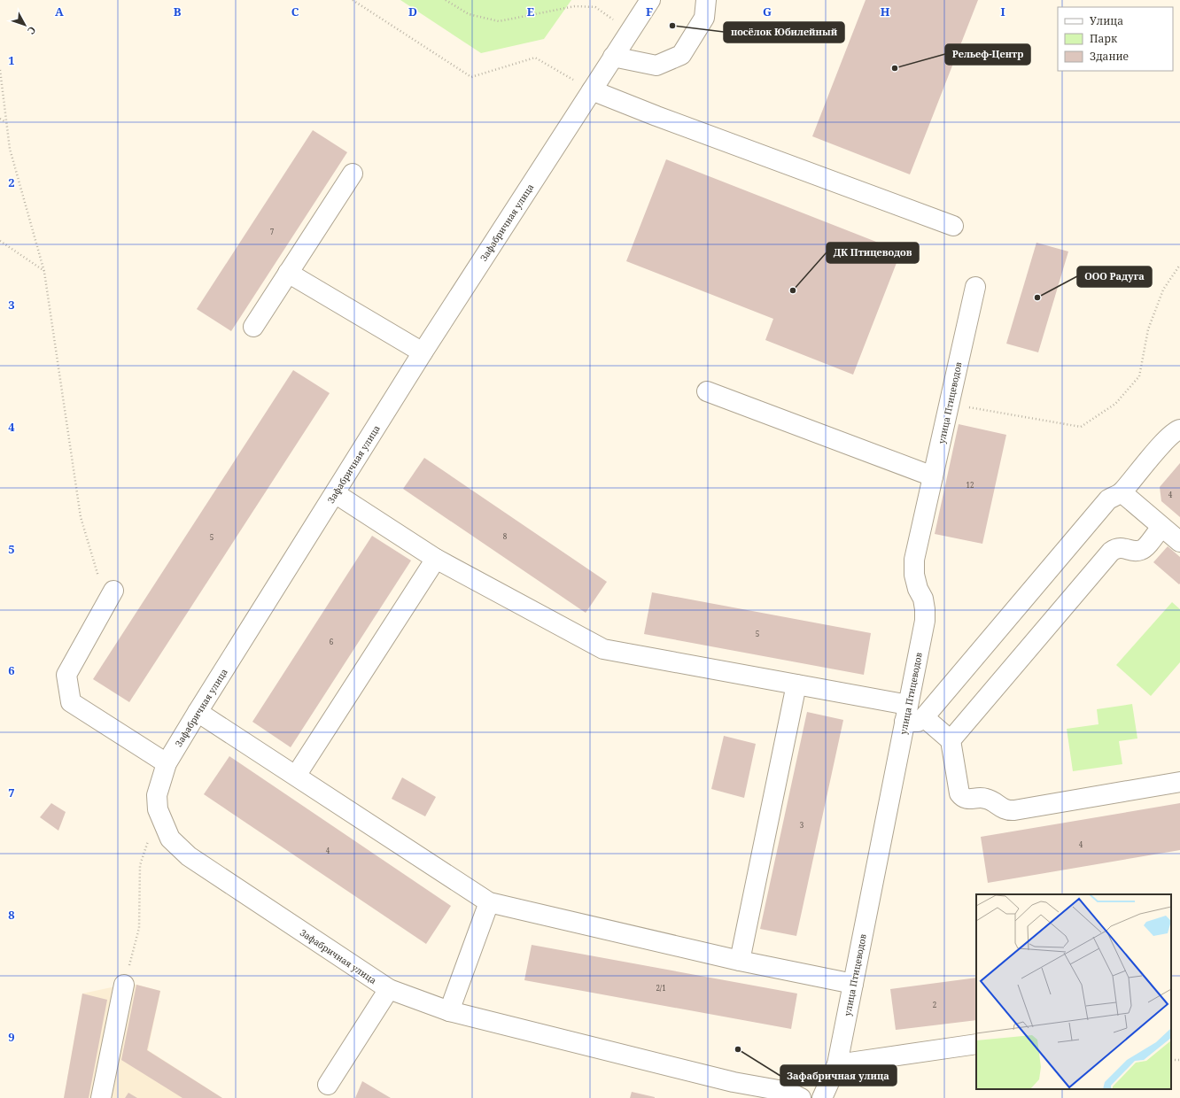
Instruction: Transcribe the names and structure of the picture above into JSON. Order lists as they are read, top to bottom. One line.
{"streets":{"street":["Зафабричная улица","улица Птицеводов"]},"places":["посёлок Юбилейный","Рельеф-Центр","ДК Птицеводов","ООО Радуга","Зафабричная улица"],"house_numbers":["7","12","4","8","5","5","6","3","4","4","2/1","2"],"legend":["Улица","Парк","Здание"],"north":"bottom right","grid":{"columns":["A","B","C","D","E","F","G","H","I"],"rows":["1","2","3","4","5","6","7","8","9"]}}
